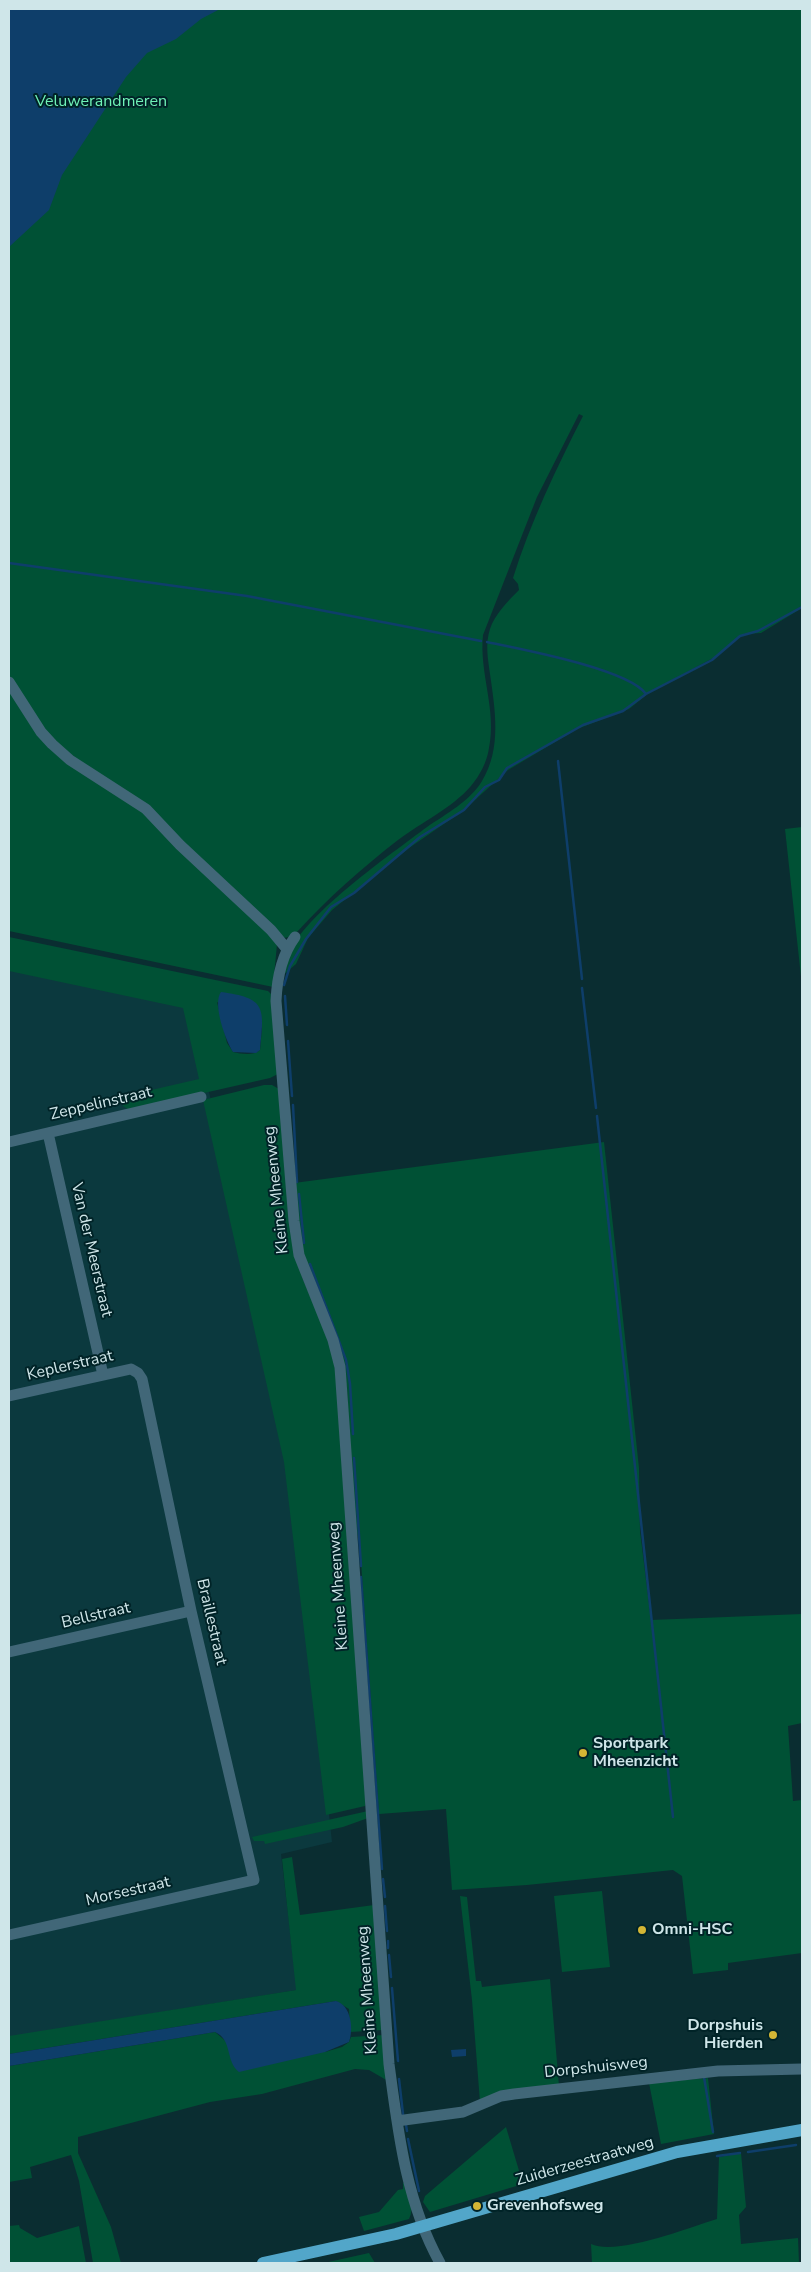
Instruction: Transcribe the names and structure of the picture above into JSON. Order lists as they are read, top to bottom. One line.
{"streets":{"main road":["Zuiderzeestraatweg"],"street":["Zeppelinstraat","Kleine Mheenweg","Van der Meerstraat","Keplerstraat","Bellstraat","Braillestraat","Morsestraat","Dorpshuisweg"]},"crossings":[["Zeppelinstraat","Van der Meerstraat"],["Kleine Mheenweg","Dorpshuisweg"],["Kleine Mheenweg","Zuiderzeestraatweg"],["Van der Meerstraat","Keplerstraat"],["Keplerstraat","Braillestraat"],["Bellstraat","Braillestraat"],["Braillestraat","Morsestraat"]],"parks":["Veluwerandmeren"],"places":["Sportpark Mheenzicht","Omni-HSC","Dorpshuis Hierden","Grevenhofsweg"]}
